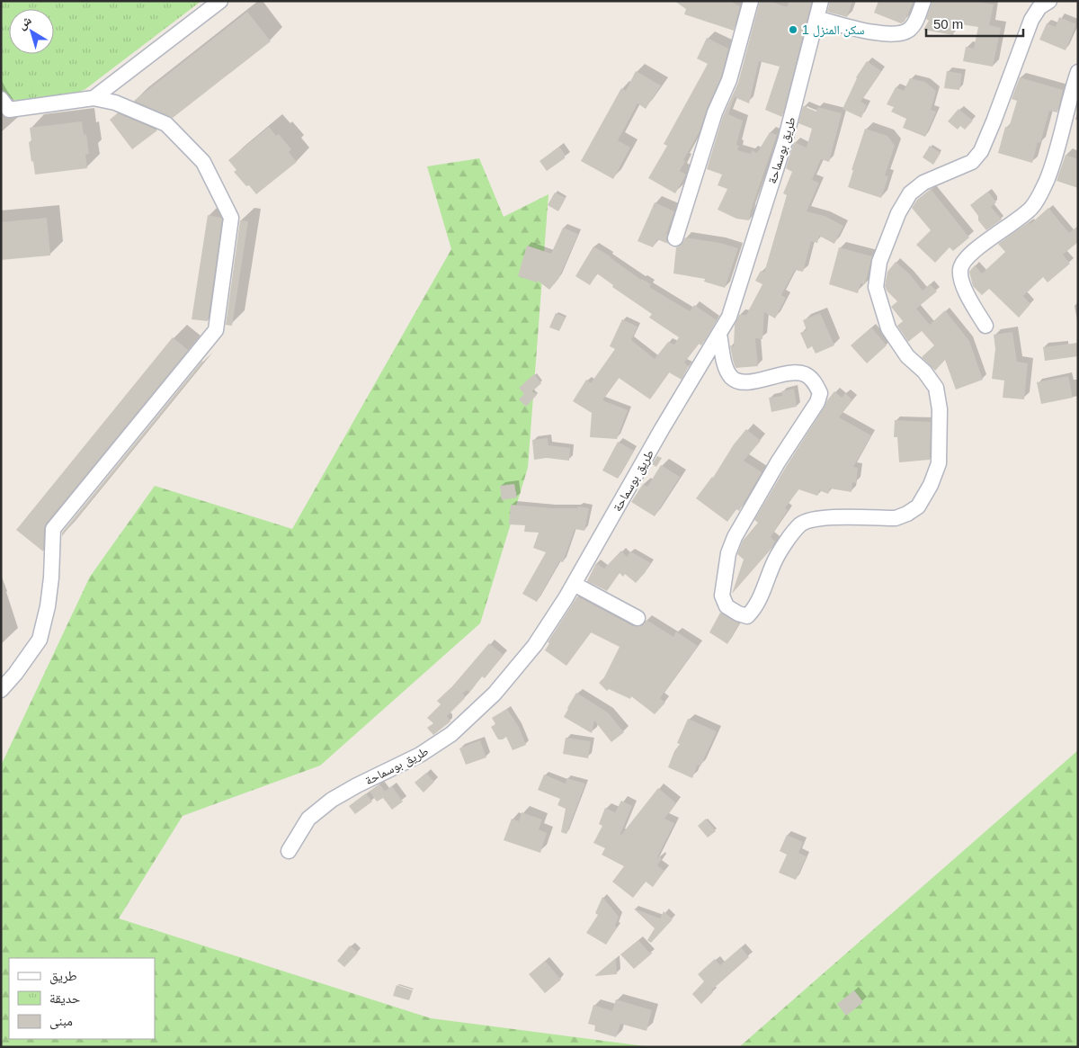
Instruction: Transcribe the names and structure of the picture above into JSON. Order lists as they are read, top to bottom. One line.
{"streets":{"street":["طريق بوسماحة"]},"places":["سكن المنزل 1"],"legend":["طريق","حديقة","مبنى"],"scale_bar":"50 m","north":"top left"}
